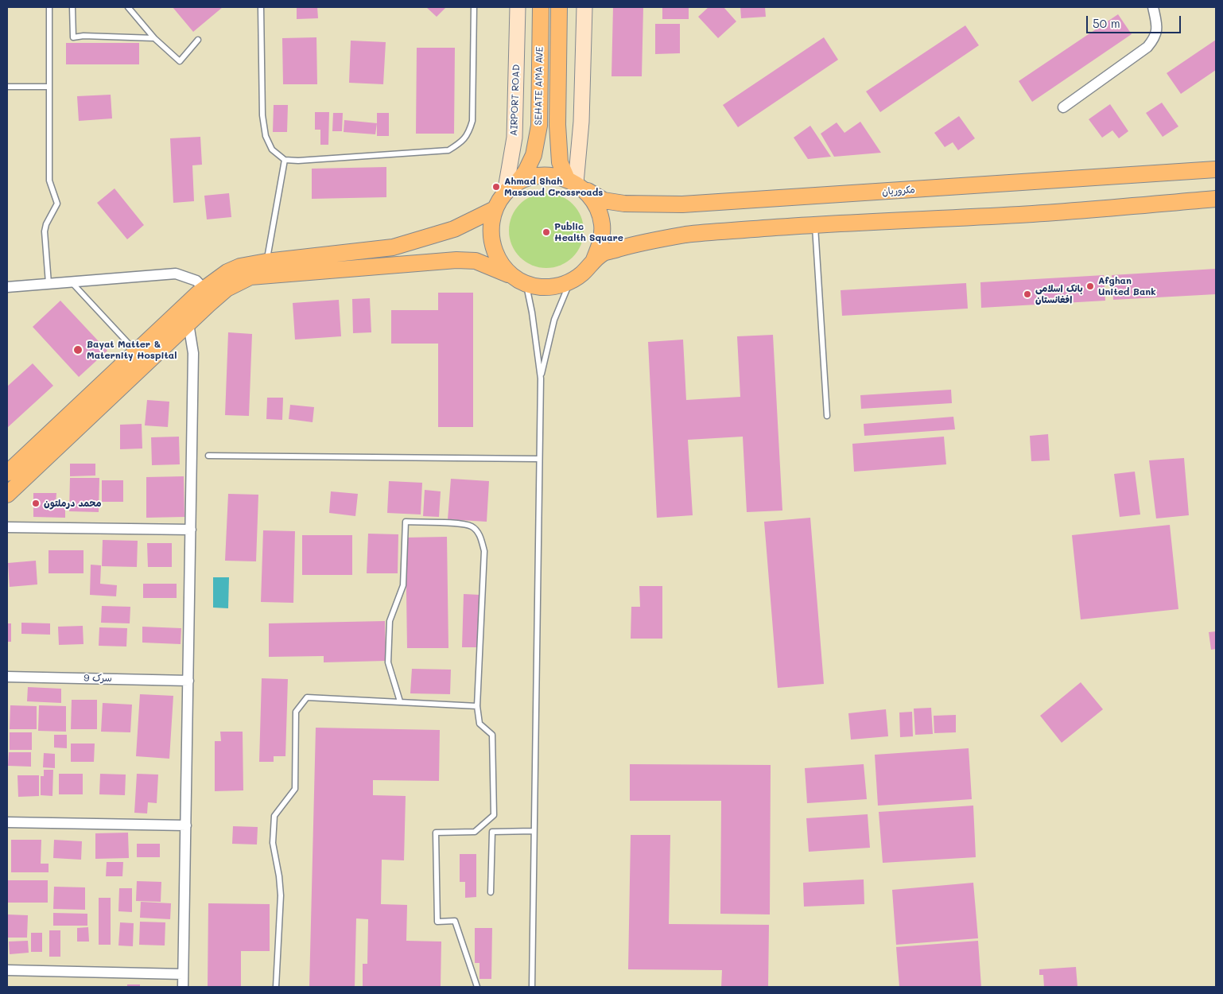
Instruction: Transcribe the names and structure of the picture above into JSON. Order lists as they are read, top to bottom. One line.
{"streets":{"main road":["SEHATE AMA AVE","AIRPORT ROAD","مکروریان"],"street":["سرک 9"]},"crossings":[["SEHATE AMA AVE","AIRPORT ROAD"],["SEHATE AMA AVE","مکروریان"],["AIRPORT ROAD","مکروریان"]],"places":["Ahmad Shah Massoud Crossroads","Public Health Square","Afghan United Bank","بانک اسلامی افغانستان","Bayat Matter & Maternity Hospital","محمد درملتون"],"scale_bar":"50 m"}
